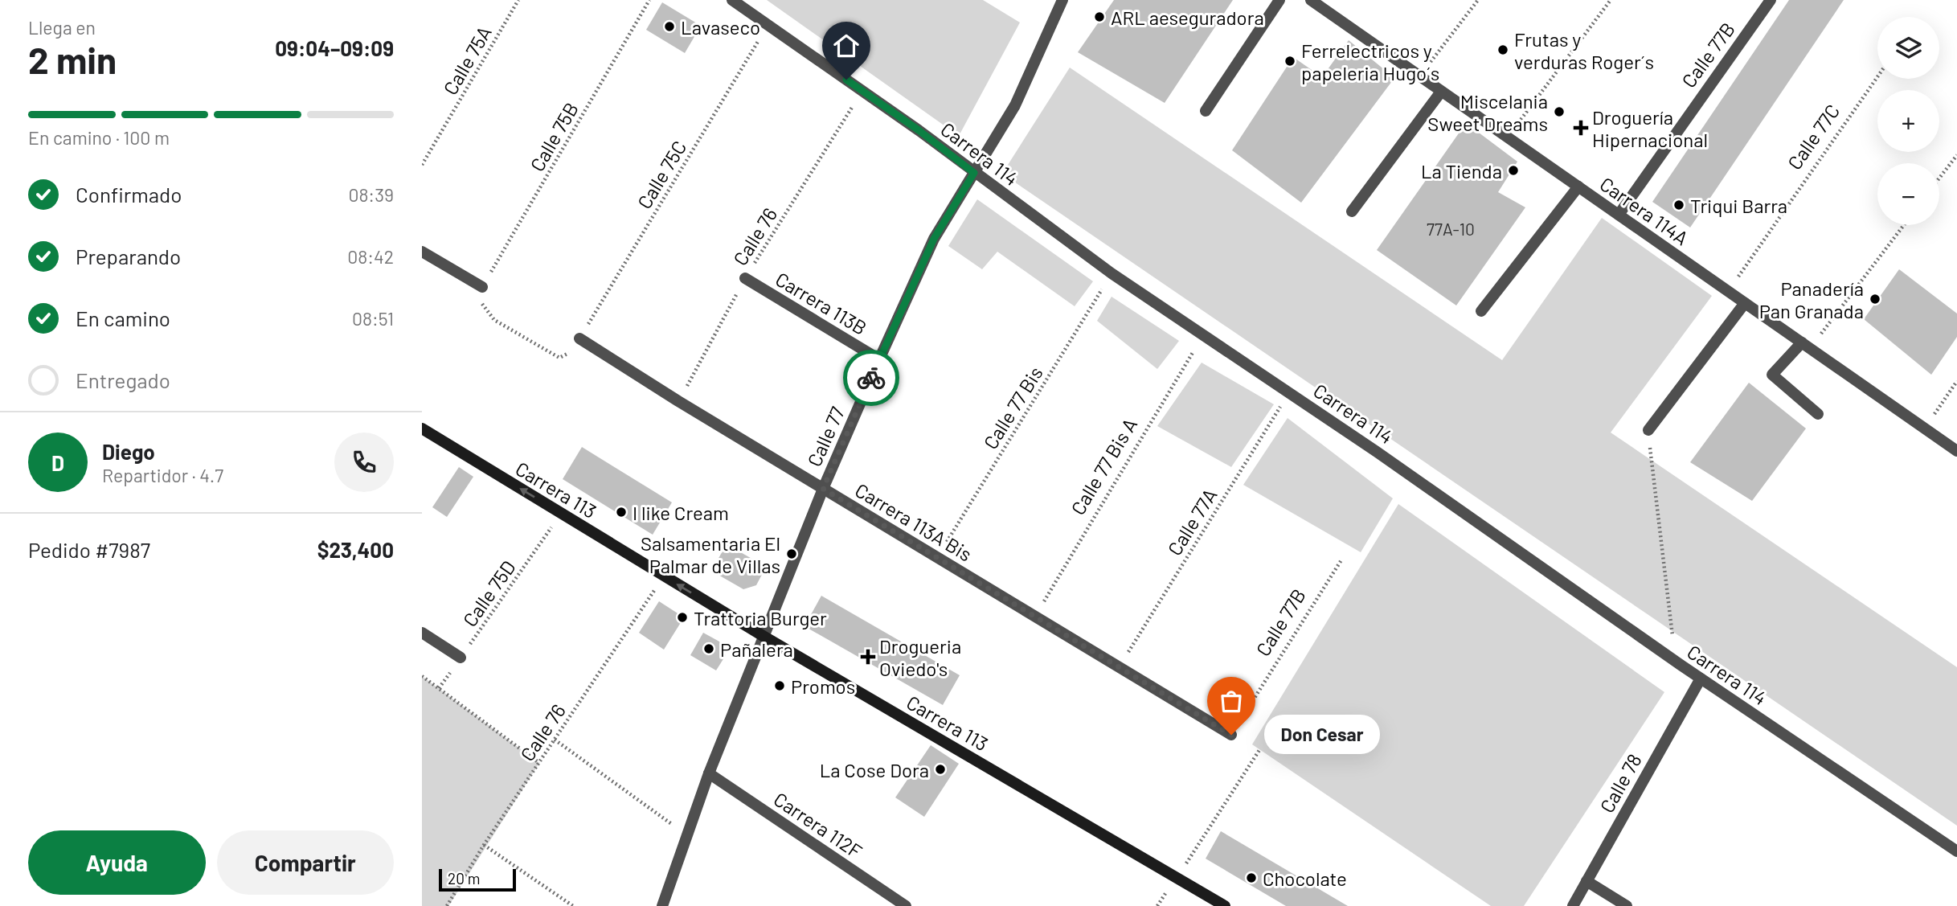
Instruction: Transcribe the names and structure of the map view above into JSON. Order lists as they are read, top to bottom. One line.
{"streets":{"street":["Calle 77B","Carrera 114","Carrera 114A","Carrera 113B","Calle 77","Carrera 113","Carrera 113A Bis","Calle 78","Carrera 112F"],"path":["Calle 75A","Calle 75B","Calle 77C","Calle 75C","Calle 76","Calle 77 Bis","Calle 77 Bis A","Calle 77A","Calle 75D"]},"crossings":[["Calle 77B","Carrera 114A"],["Calle 77B","Carrera 113A Bis"],["Calle 75B","Calle 75C"],["Carrera 114","Calle 75C"],["Carrera 114","Calle 76"],["Carrera 114","Calle 77 Bis"],["Carrera 114","Calle 77"],["Carrera 114","Calle 77 Bis A"],["Carrera 114","Calle 77A"],["Carrera 114","Calle 78"],["Calle 75C","Carrera 113A Bis"],["Calle 76","Carrera 113B"],["Calle 76","Carrera 113"],["Calle 76","Carrera 113A Bis"],["Carrera 113B","Calle 77"],["Calle 77 Bis","Carrera 113A Bis"],["Calle 77","Carrera 113"],["Calle 77","Carrera 113A Bis"],["Calle 77","Carrera 112F"],["Calle 77 Bis A","Carrera 113A Bis"],["Carrera 113","Calle 75D"],["Carrera 113A Bis","Calle 77A"]],"places":{"other":["ARL aeseguradora","Lavaseco","Frutas y verduras Roger´s","Ferrelectricos y papeleria Hugo´s","Miscelania Sweet Dreams","La Tienda","Triqui Barra","Panadería Pan Granada","I like Cream","Salsamentaria El Palmar de Villas","Trattoria Burger","Pañalera","Promos","Don Cesar","La Cose Dora","Chocolate"],"health":["Droguería Hipernacional","Drogueria Oviedo's"]},"house_numbers":["77A-10"],"scale_bar":"20 m","page":{"heading":["2 min","Llega en","09:04–09:09"],"panel":["Diego","Repartidor · 4.7","Pedido #7987","$23,400"],"map_buttons":["+","−"],"bar":"En camino · 100 m","list":[["Confirmado","08:39"],["Preparando","08:42"],["En camino","08:51"],"Entregado"],"round":"D","bubble":"Don Cesar","buttons":["Ayuda","Compartir"],"scale":"20 m"}}
